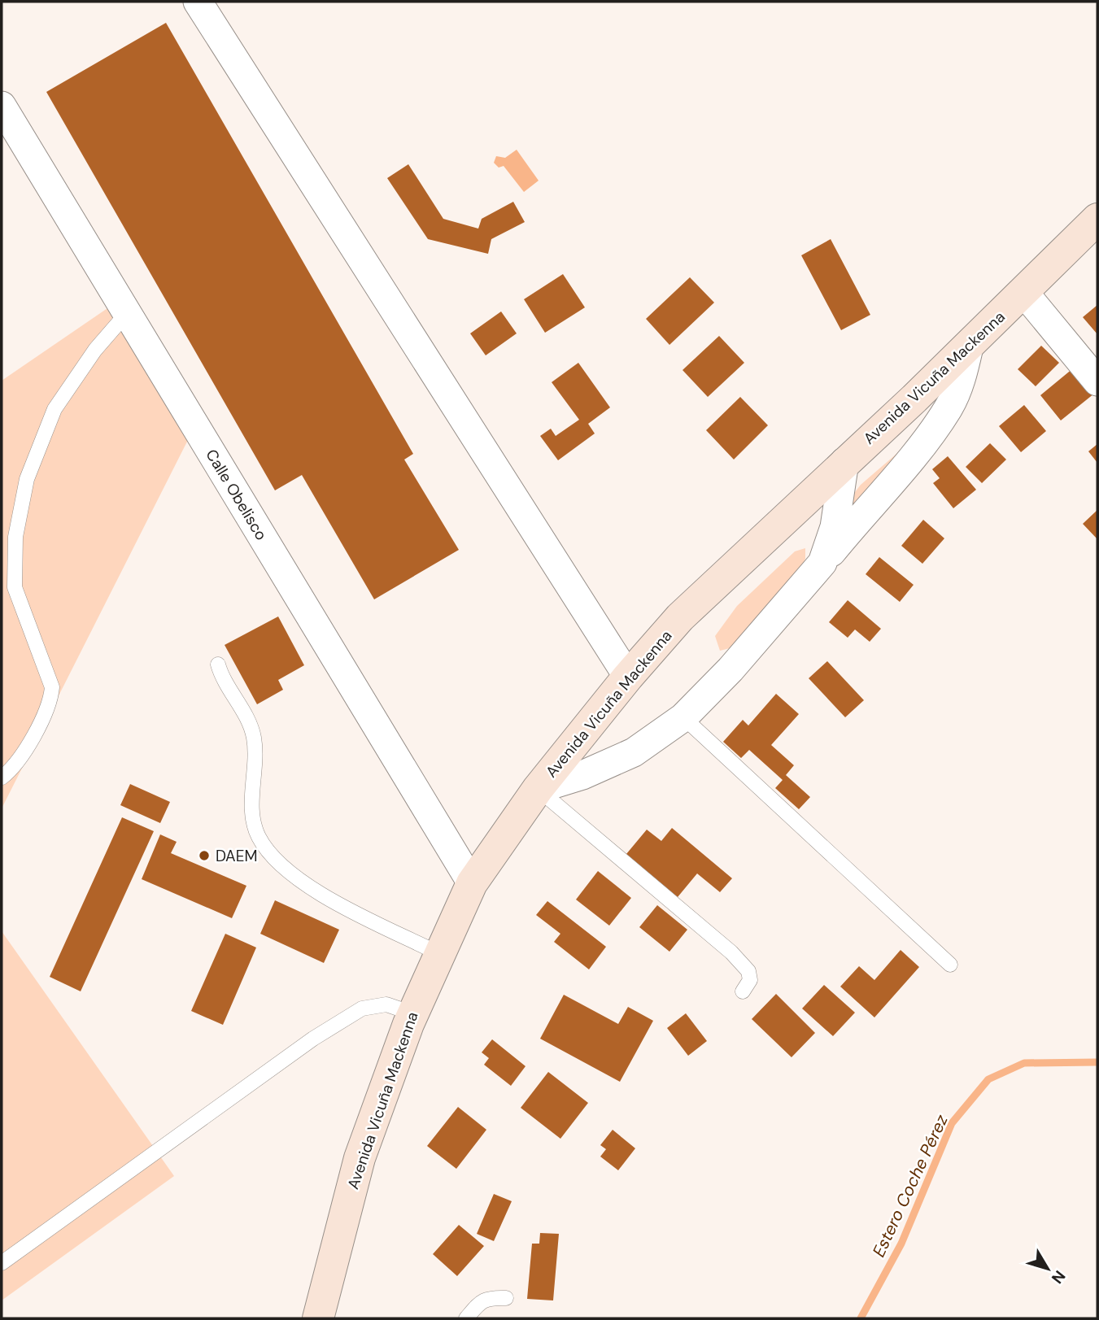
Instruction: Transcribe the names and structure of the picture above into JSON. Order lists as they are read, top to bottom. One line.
{"streets":{"main road":["Avenida Vicuña Mackenna"],"street":["Calle Obelisco"]},"crossings":[["Avenida Vicuña Mackenna","Calle Obelisco"]],"water":["Estero Coche Pérez"],"places":["DAEM"],"north":"bottom right"}
